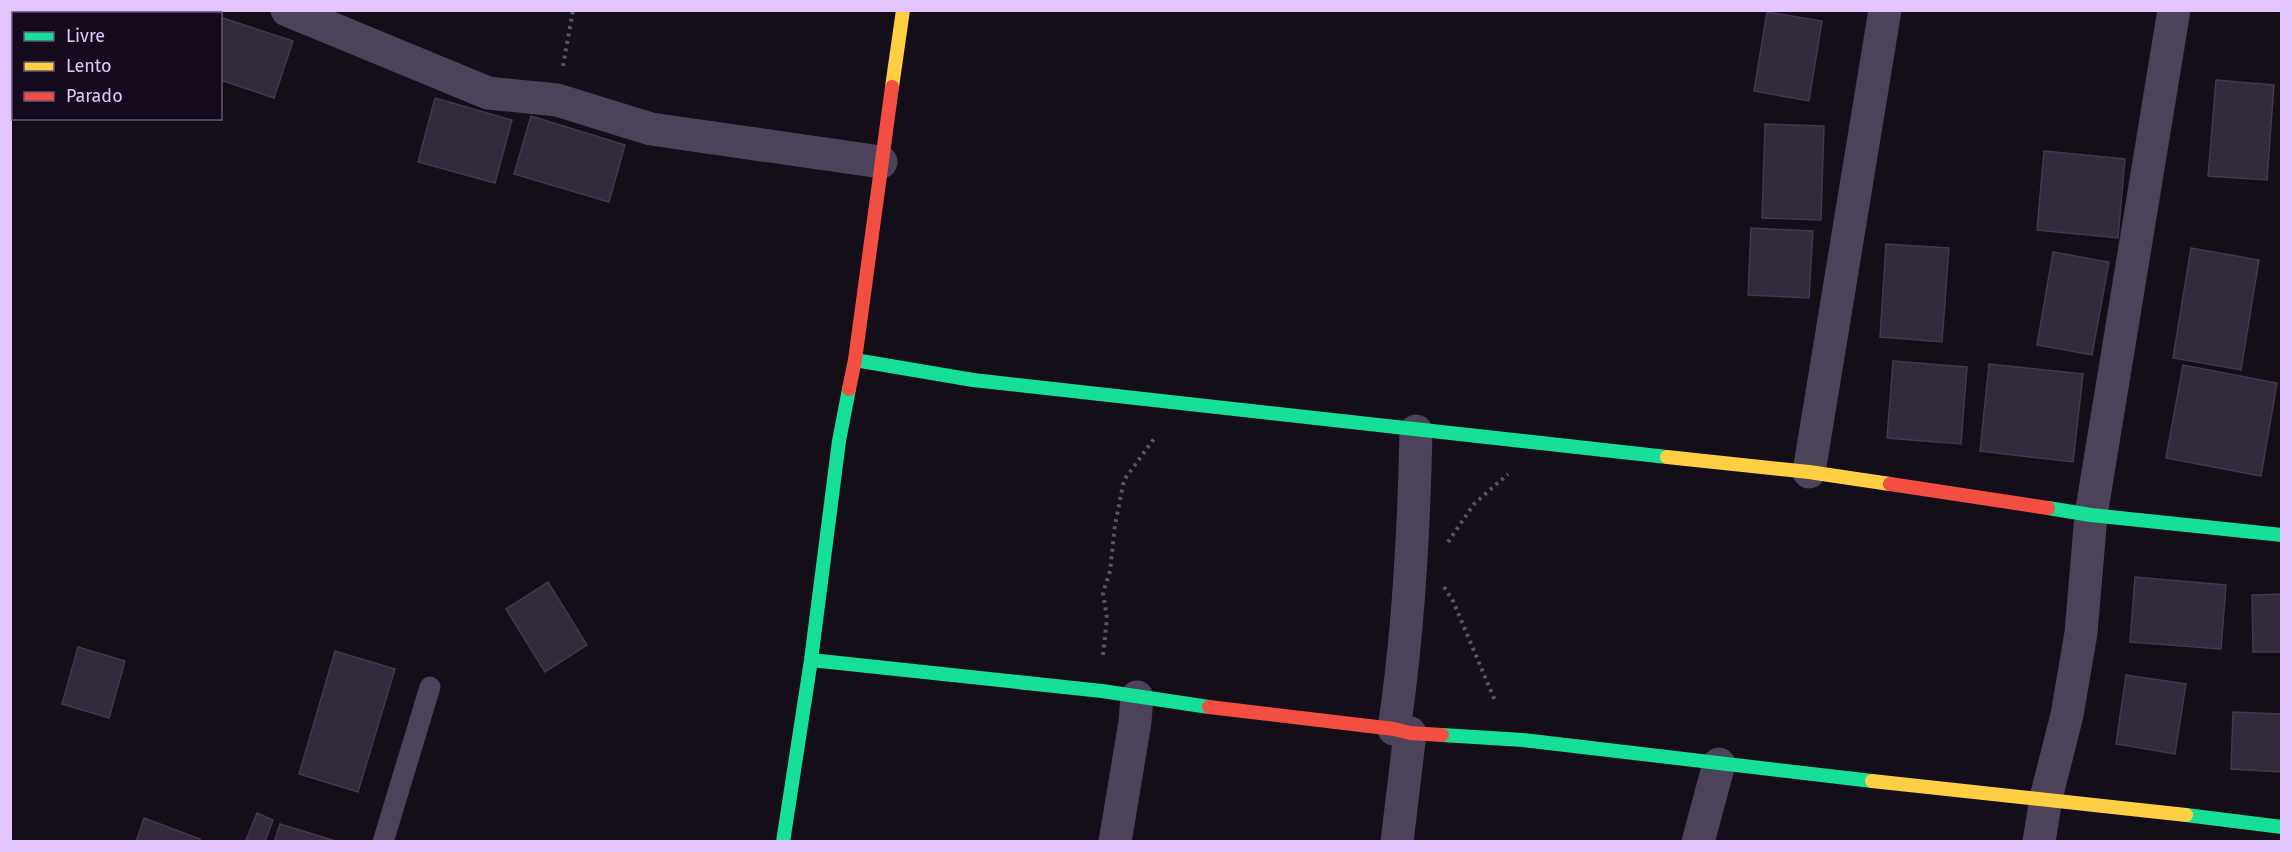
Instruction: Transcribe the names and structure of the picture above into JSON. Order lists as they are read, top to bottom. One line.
{"legend":["Livre","Lento","Parado"]}
